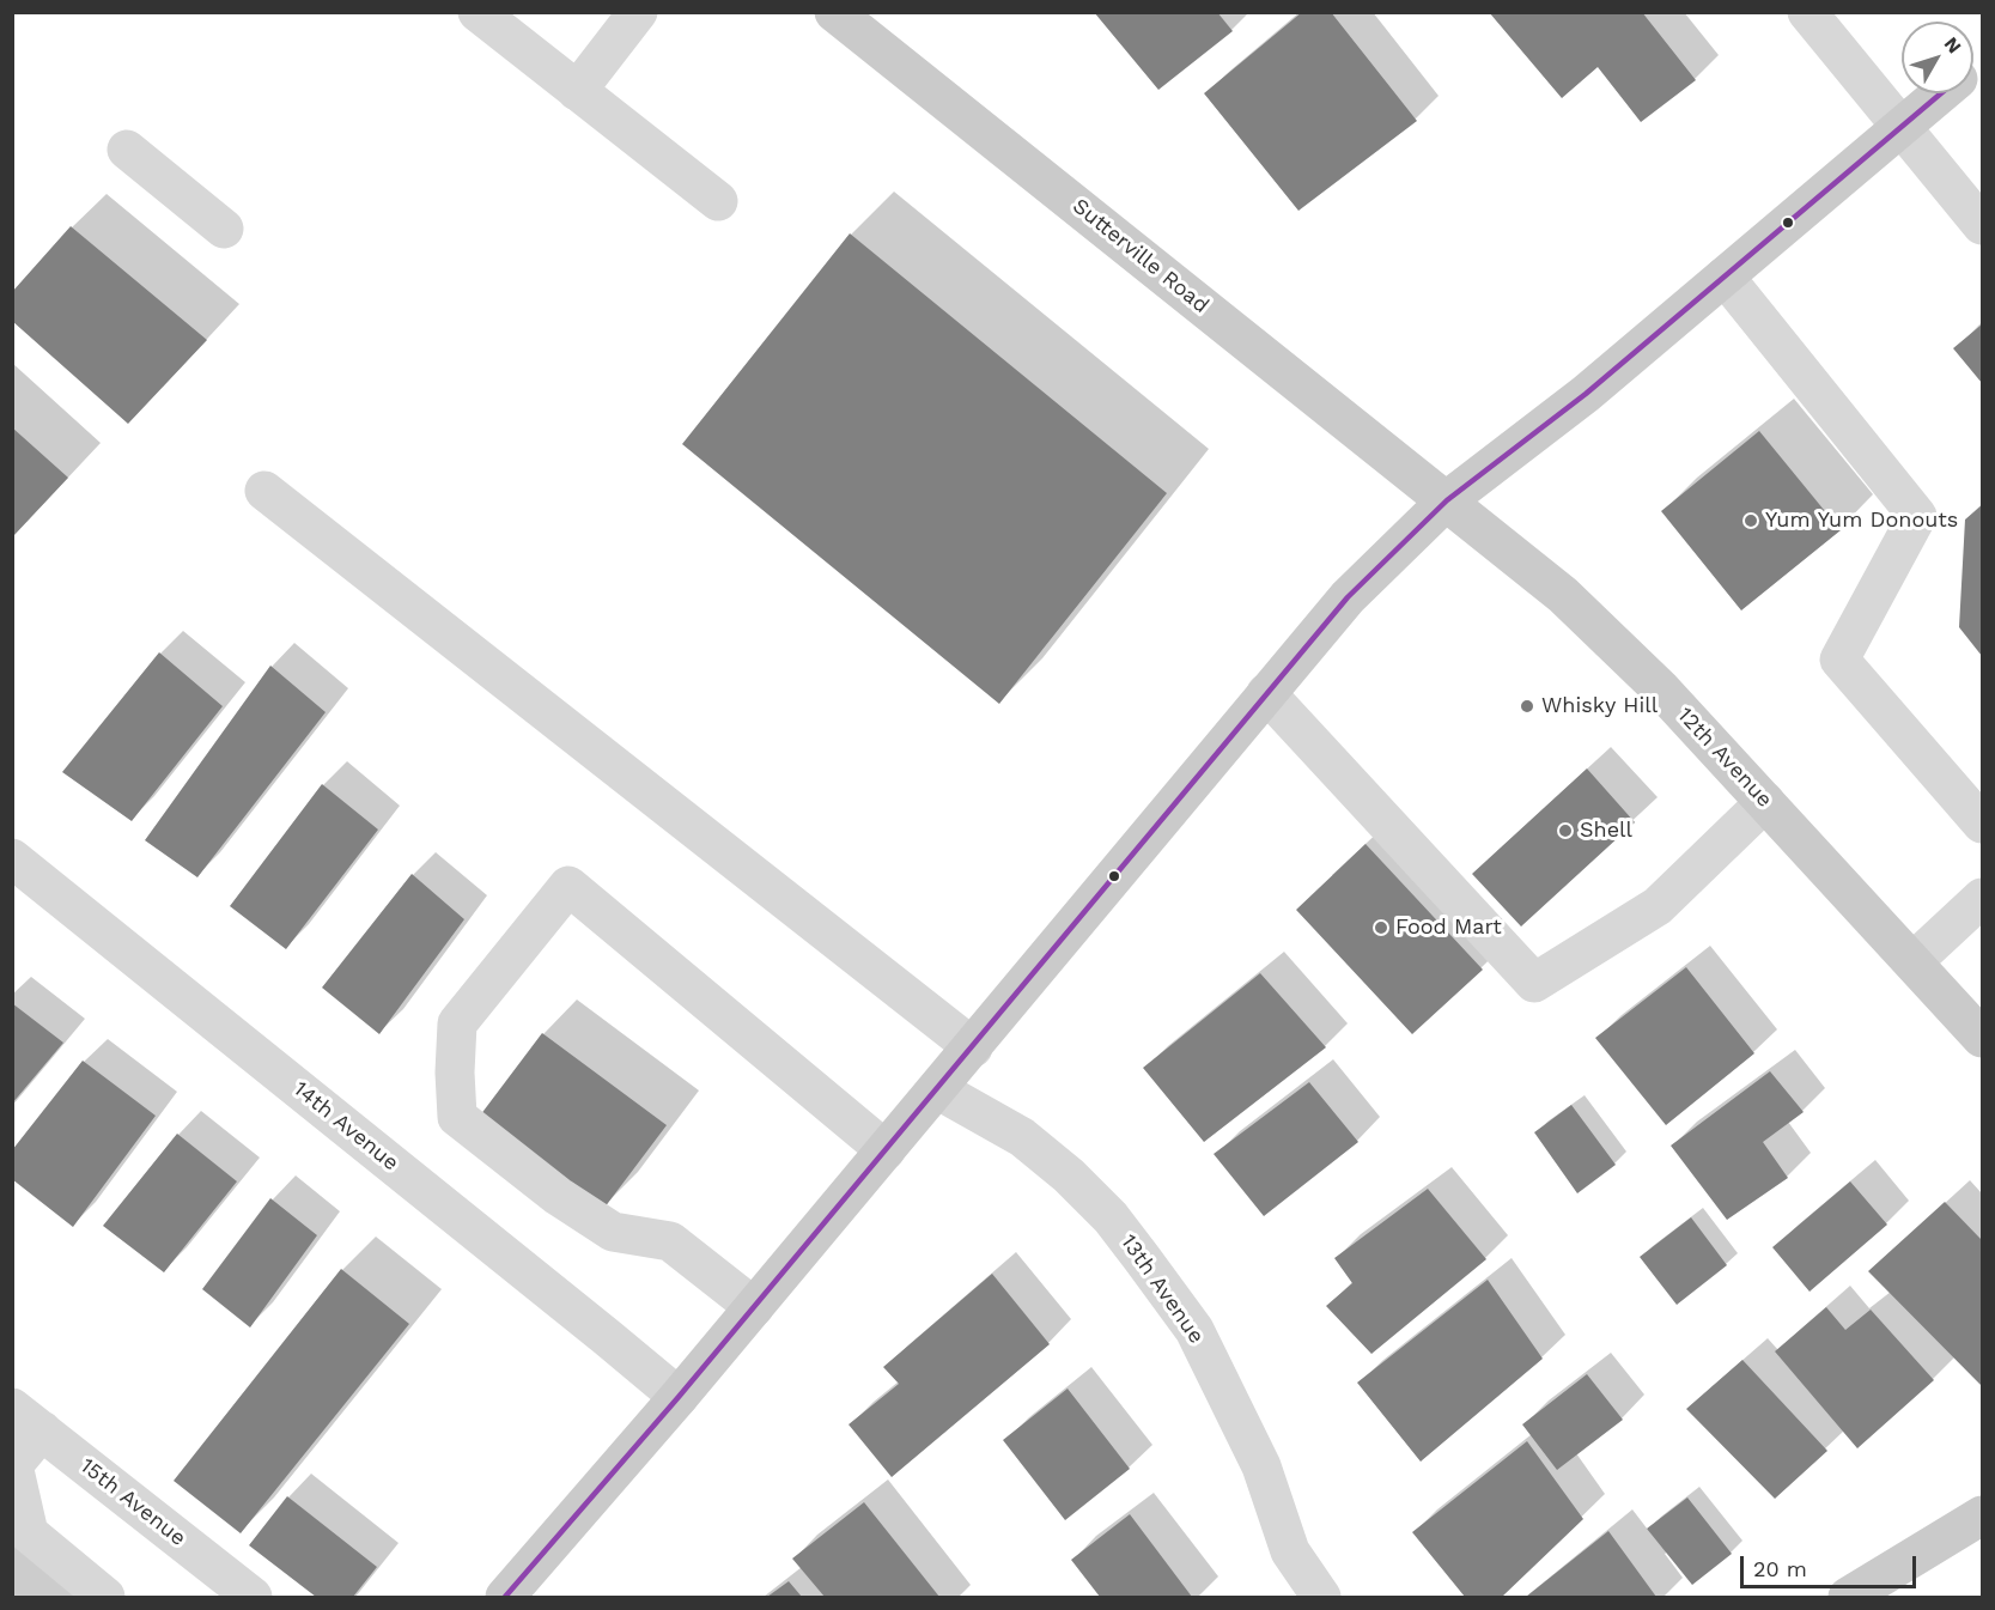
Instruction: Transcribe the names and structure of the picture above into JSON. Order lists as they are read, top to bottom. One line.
{"streets":{"main road":["Sutterville Road","12th Avenue"],"street":["14th Avenue","13th Avenue","15th Avenue"]},"crossings":[["Sutterville Road","12th Avenue"]],"places":["Yum Yum Donouts","Whisky Hill","Shell","Food Mart"],"scale_bar":"20 m","north":"top right"}
